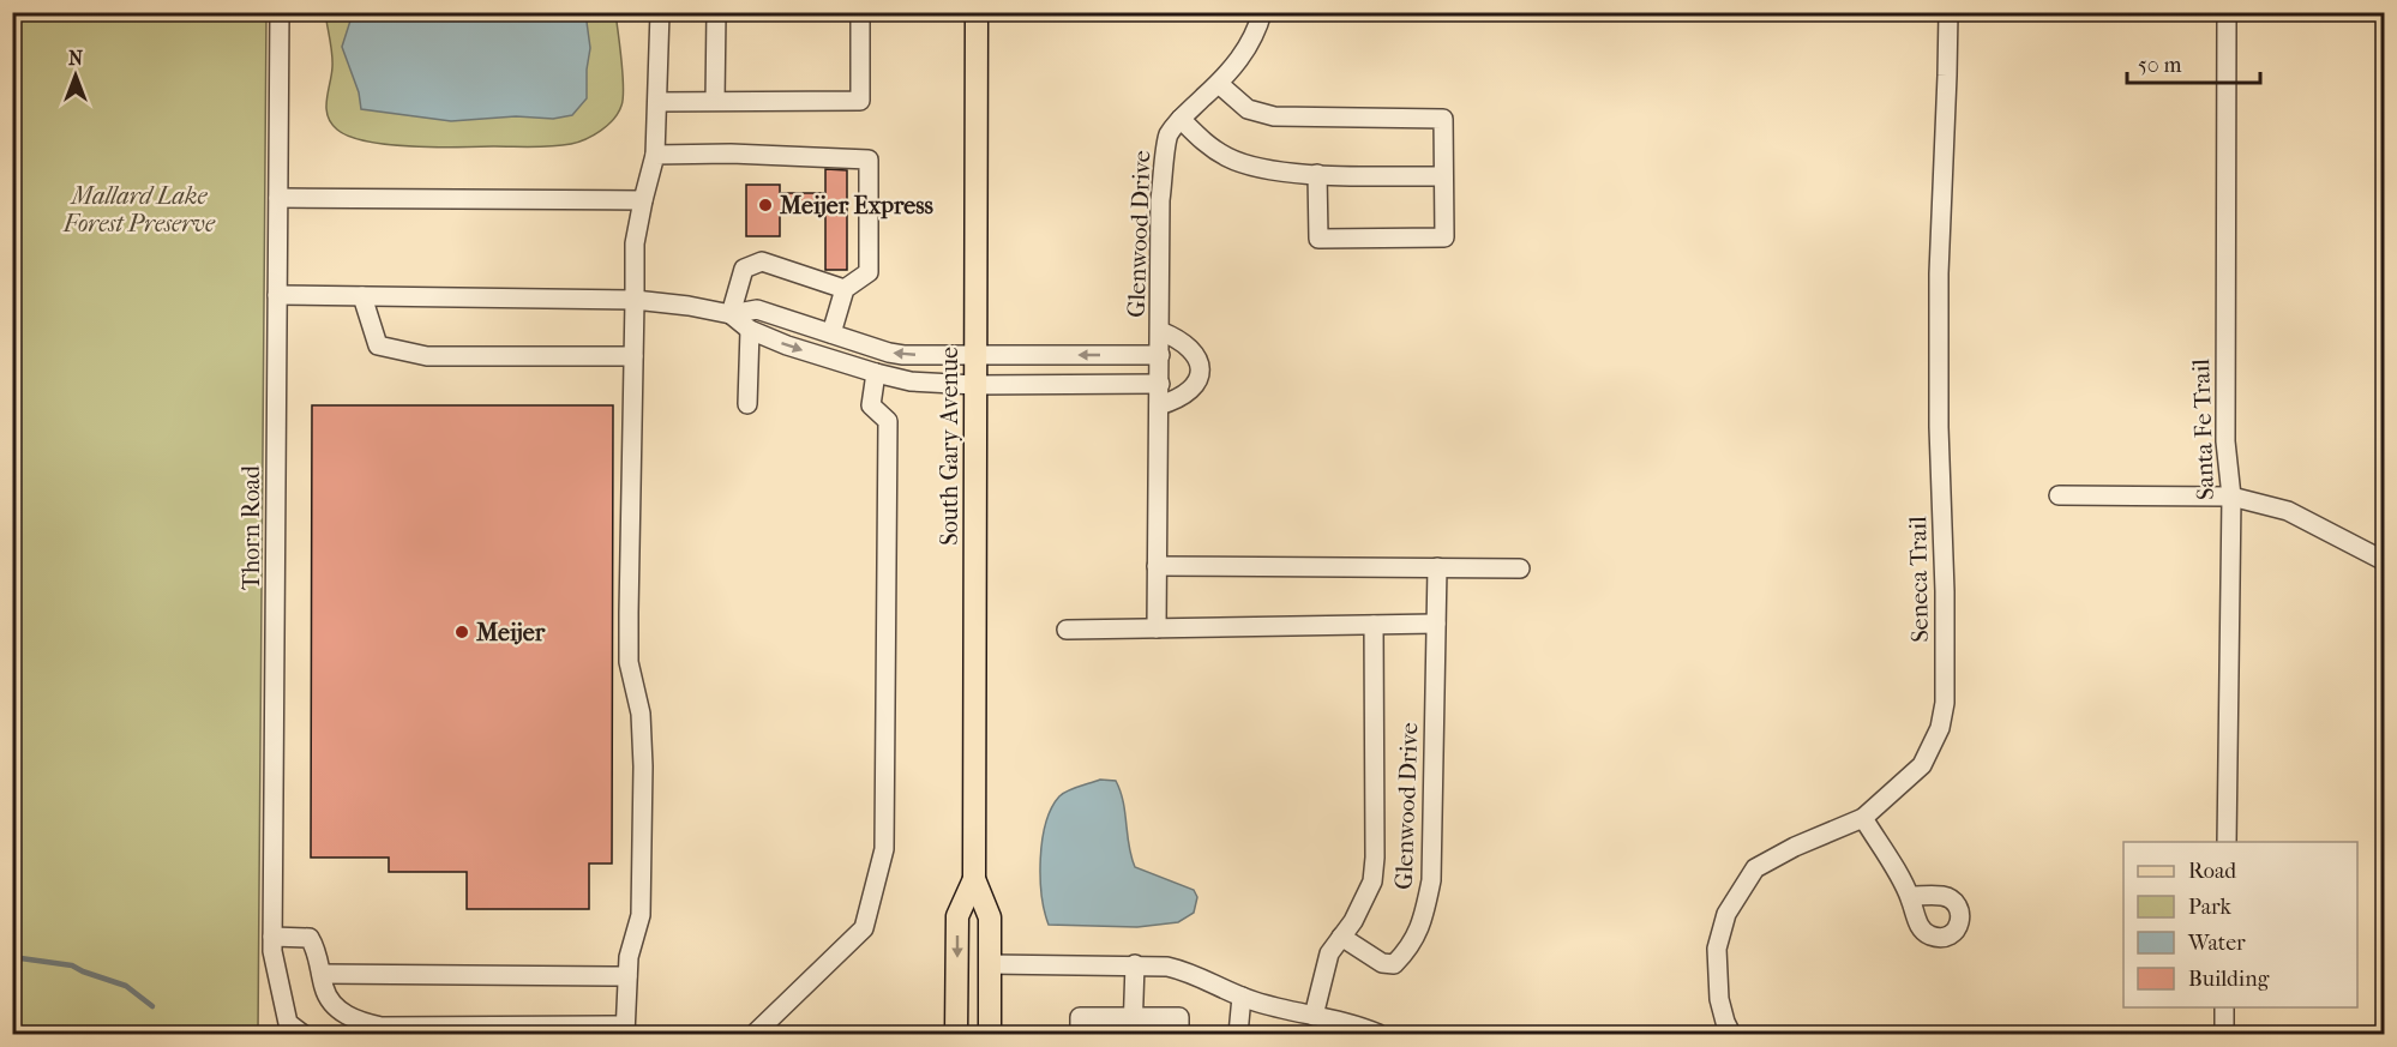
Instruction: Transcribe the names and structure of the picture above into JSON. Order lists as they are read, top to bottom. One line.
{"streets":{"main road":["South Gary Avenue"],"street":["Glenwood Drive","Santa Fe Trail","Thorn Road","Seneca Trail"]},"parks":["Mallard Lake Forest Preserve"],"places":["Meijer Express","Meijer"],"legend":["Road","Park","Water","Building"],"scale_bar":"50 m","north":"top"}
